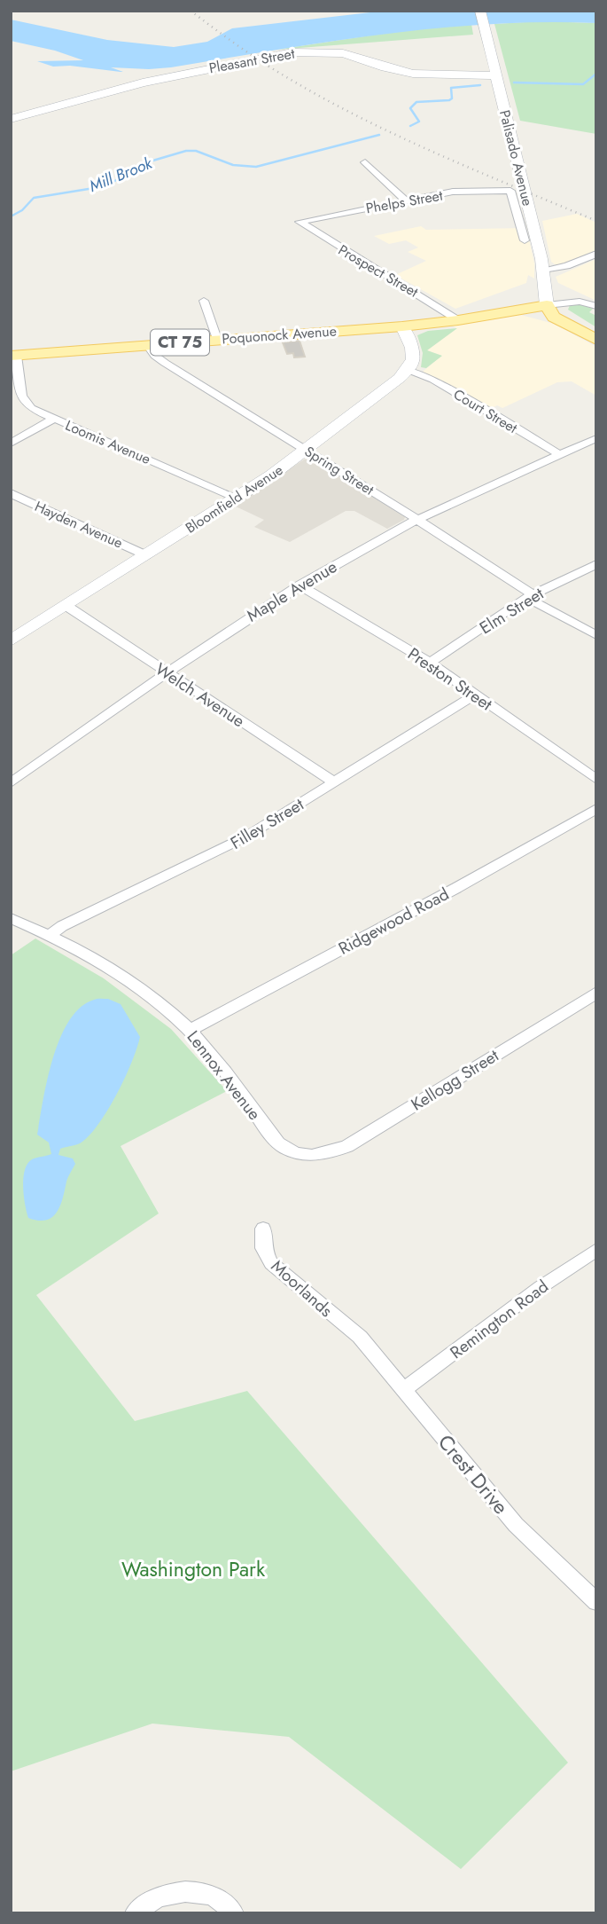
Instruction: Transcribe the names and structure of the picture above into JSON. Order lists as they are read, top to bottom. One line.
{"streets":{"main road":["Pleasant Street","Palisado Avenue","Poquonock Avenue","CT 75","Bloomfield Avenue"],"street":["Phelps Street","Prospect Street","Court Street","Loomis Avenue","Spring Street","Hayden Avenue","Maple Avenue","Elm Street","Preston Street","Welch Avenue","Filley Street","Ridgewood Road","Lennox Avenue","Kellogg Street","Moorlands","Remington Road","Crest Drive"]},"crossings":[["Pleasant Street","Palisado Avenue"],["Palisado Avenue","Poquonock Avenue"],["Phelps Street","Prospect Street"],["Prospect Street","Poquonock Avenue"],["Poquonock Avenue","Loomis Avenue"],["Poquonock Avenue","Spring Street"],["Court Street","Bloomfield Avenue"],["Court Street","Maple Avenue"],["Loomis Avenue","Bloomfield Avenue"],["Spring Street","Bloomfield Avenue"],["Spring Street","Maple Avenue"],["Spring Street","Elm Street"],["Bloomfield Avenue","Hayden Avenue"],["Bloomfield Avenue","Welch Avenue"],["Maple Avenue","Preston Street"],["Maple Avenue","Welch Avenue"],["Elm Street","Preston Street"],["Preston Street","Filley Street"],["Welch Avenue","Filley Street"],["Filley Street","Lennox Avenue"],["Ridgewood Road","Lennox Avenue"],["Lennox Avenue","Kellogg Street"],["Moorlands","Crest Drive"],["Remington Road","Crest Drive"]],"water":["Mill Brook"],"parks":["Washington Park"]}
